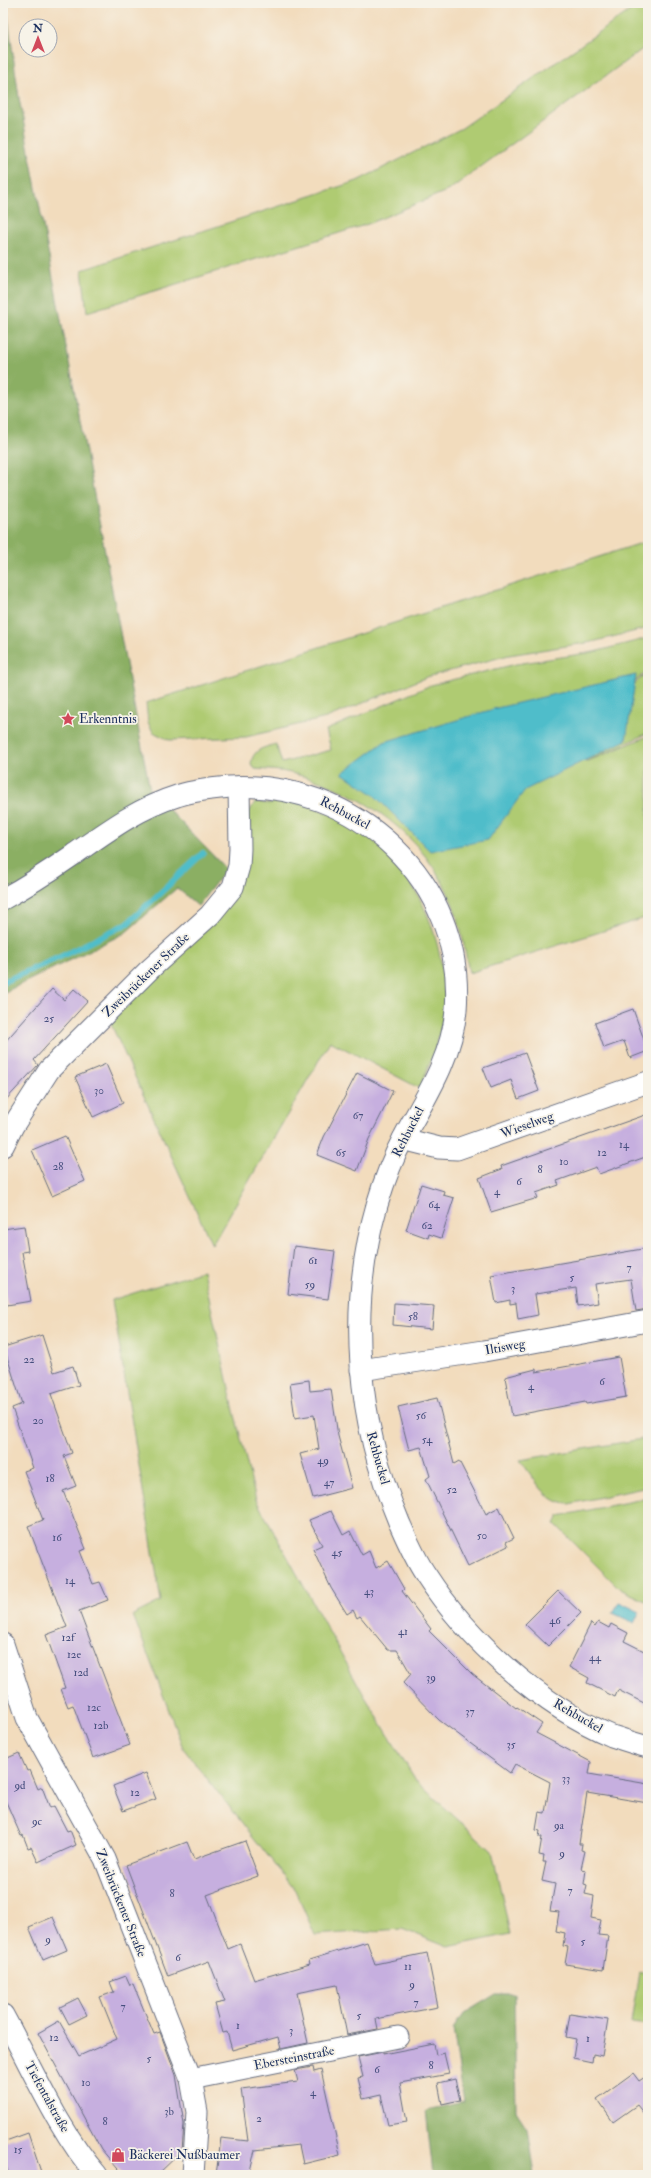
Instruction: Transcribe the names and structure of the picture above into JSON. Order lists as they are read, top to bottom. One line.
{"streets":{"street":["Rehbuckel","Zweibrückener Straße","Wieselweg","Iltisweg","Ebersteinstraße","Tiefentalstraße"]},"crossings":[["Rehbuckel","Zweibrückener Straße"],["Rehbuckel","Wieselweg"],["Rehbuckel","Iltisweg"],["Zweibrückener Straße","Ebersteinstraße"]],"places":{"place":["Erkenntnis"],"shop":["Bäckerei Nußbaumer"]},"house_numbers":["25","30","67","14","65","12","10","28","8","6","4","64","62","61","7","5","59","3","58","22","6","4","56","20","54","49","18","47","52","50","16","45","14","43","46","41","12f","12e","44","12d","39","12c","37","12b","35","33","9d","12","9c","9a","9","7","8","9","5","6","11","9","7","7","5","1","3","12","1","5","8","6","10","4","3b","2","8","15"],"north":"top"}
